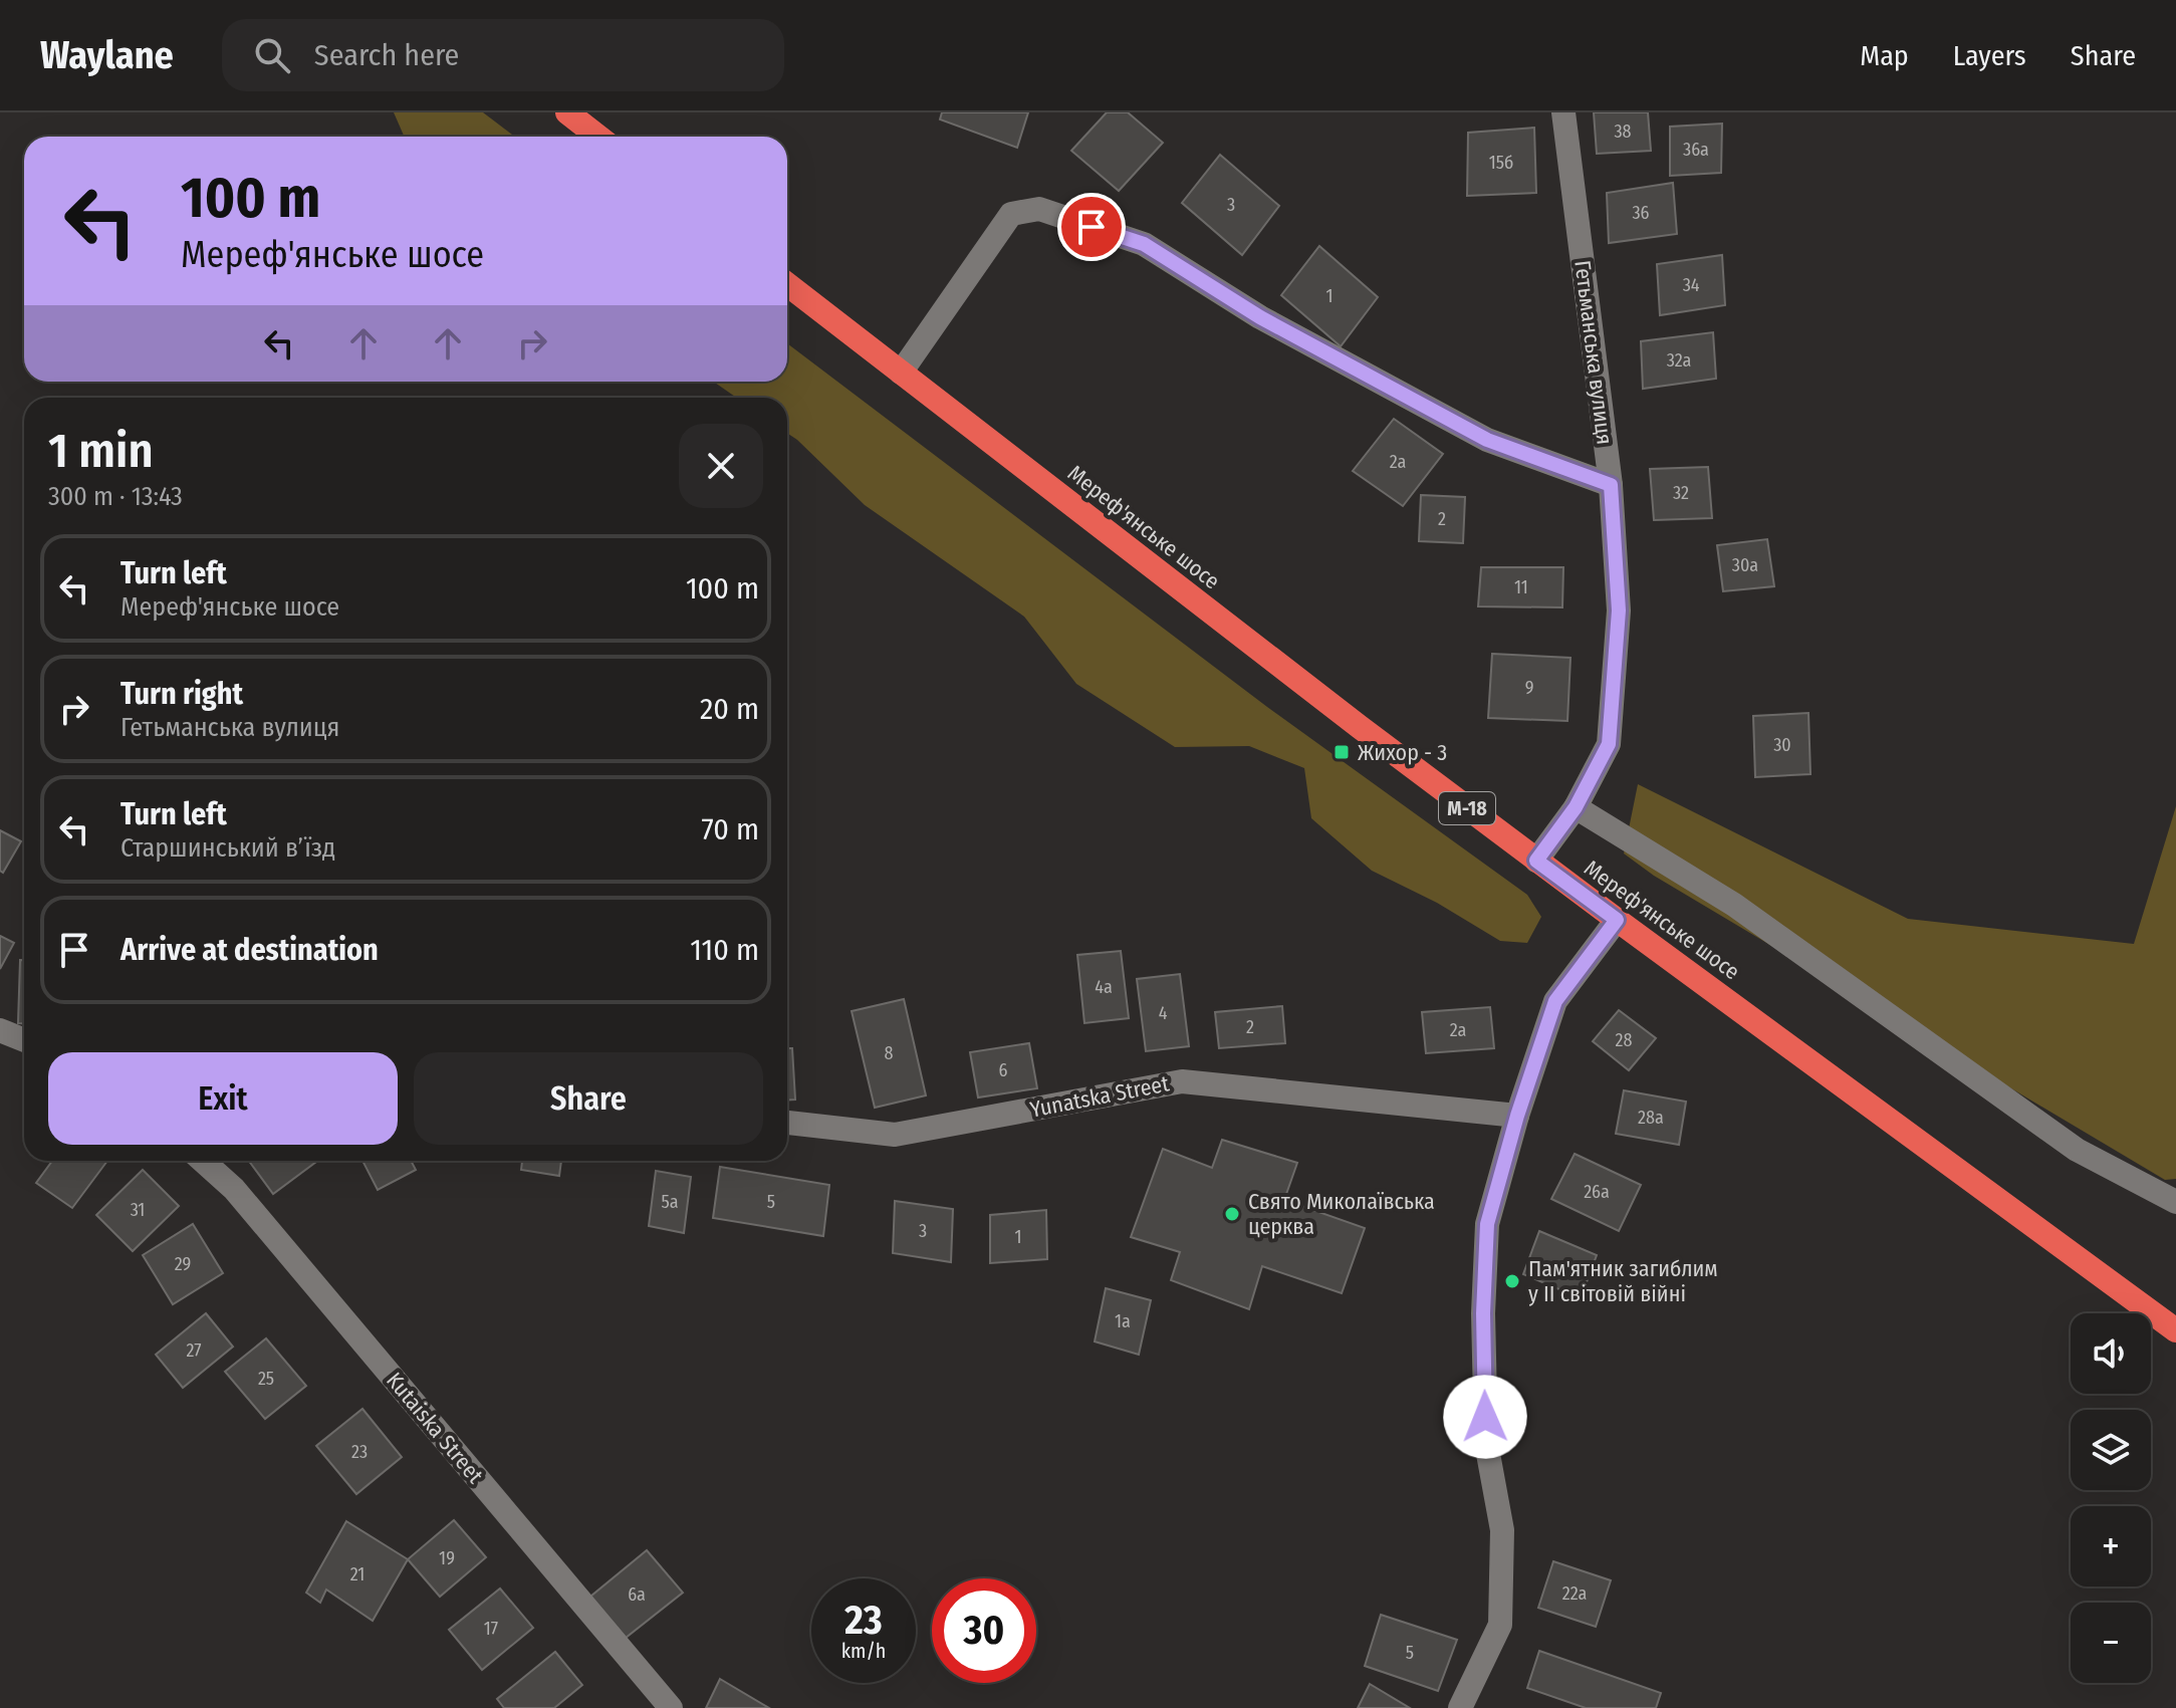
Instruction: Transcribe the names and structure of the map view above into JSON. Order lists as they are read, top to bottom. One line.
{"streets":{"highway":["Мереф'янське шосе","М-18"],"street":["Гетьманська вулиця","Yunatska Street","Kutaiska Street"]},"crossings":[["Гетьманська вулиця","Мереф'янське шосе"]],"places":{"transit":["Жихор - 3"],"other":["Свято Миколаївська церква","Пам'ятник загиблим у II світовій війні"]},"house_numbers":["38","36а","15б","3","36","34","1","32а","2а","32","2","30а","11","9","30","4а","4","2","2а","28","8","6","28а","26а","5а","5","31","3","1","29","1а","27","25","23","19","21","22а","6а","17","5"],"page":{"header":"Waylane","search":"Search here","nav":["Map","Layers","Share"],"turn":["100 m","Мереф'янське шосе"],"heading":["1 min","300 m · 13:43"],"list":[{"name":"Turn left","note":"Мереф'янське шосе","value":"100 m"},{"name":"Turn right","note":"Гетьманська вулиця","value":"20 m"},{"name":"Turn left","note":"Старшинський в’їзд","value":"70 m"},{"name":"Arrive at destination","value":"110 m"}],"buttons":["Exit","Share"],"map_buttons":["+","−"],"speed":"23 km/h","limit":"30"}}
